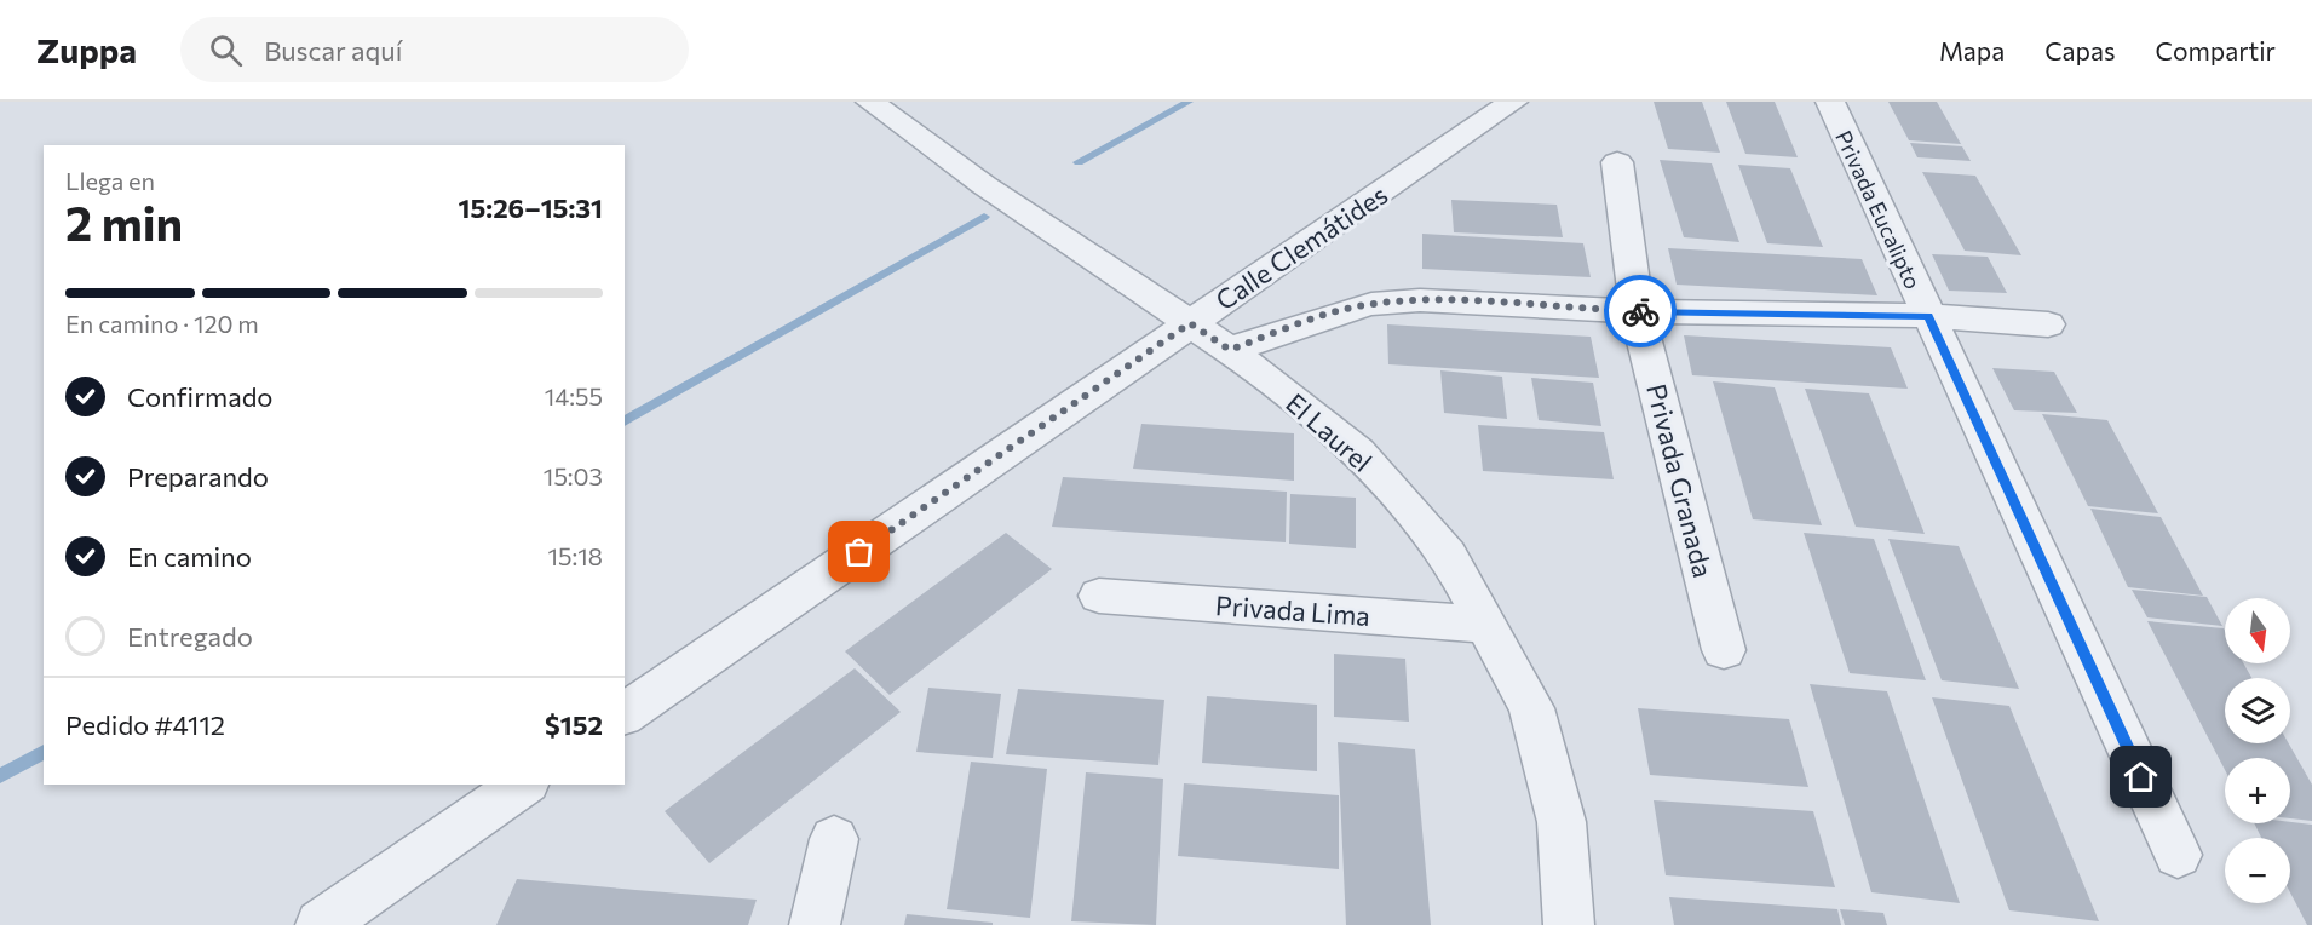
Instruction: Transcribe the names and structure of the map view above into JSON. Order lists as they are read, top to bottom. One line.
{"streets":{"street":["Privada Eucalipto","Calle Clemátides","El Laurel","Privada Granada","Privada Lima"]},"crossings":[["Calle Clemátides","El Laurel"],["El Laurel","Privada Lima"]],"north":"bottom","page":{"header":"Zuppa","search":"Buscar aquí","nav":["Mapa","Capas","Compartir"],"heading":["2 min","Llega en","15:26–15:31"],"panel":["Pedido #4112","$152"],"bar":"En camino · 120 m","list":[["Confirmado","14:55"],["Preparando","15:03"],["En camino","15:18"],"Entregado"],"map_buttons":["+","−"]}}
